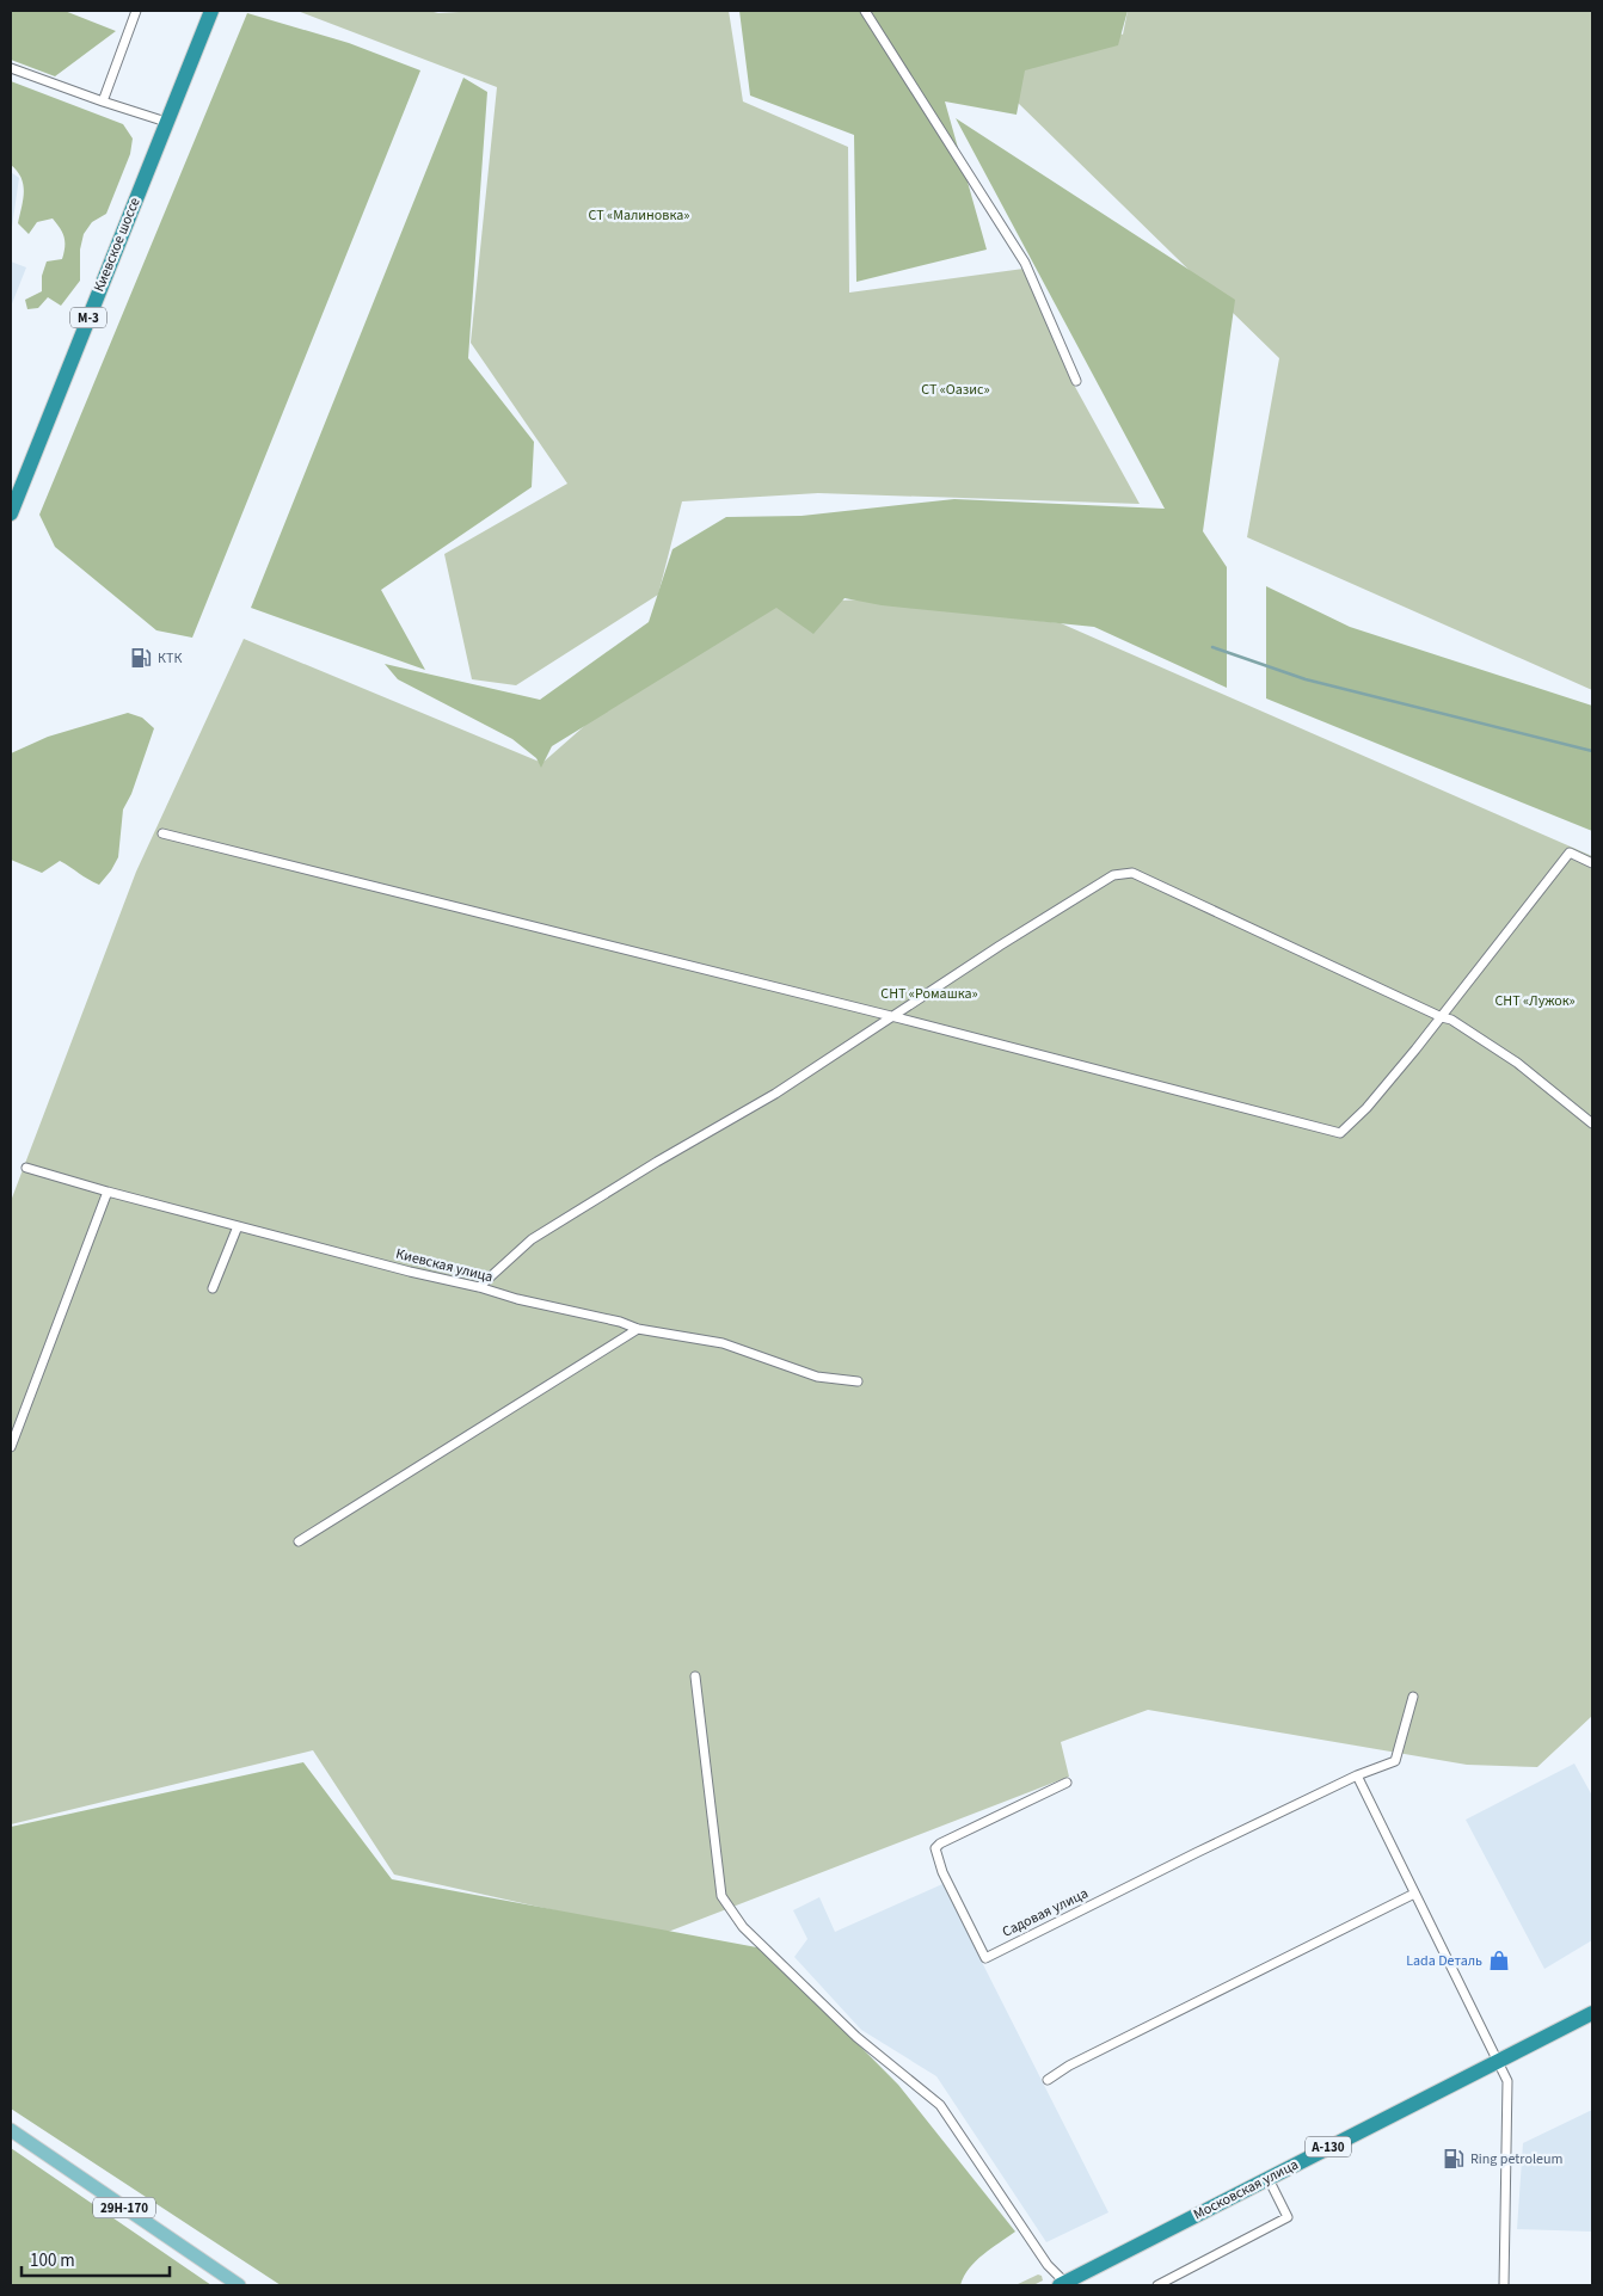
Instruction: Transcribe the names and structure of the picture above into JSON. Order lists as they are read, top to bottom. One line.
{"streets":{"highway":["Киевское шоссе","М-3","А-130","Московская улица"],"main road":["29Н-170"],"street":["Киевская улица","Садовая улица"]},"parks":["СТ «Малиновка»","СТ «Оазис»","СНТ «Ромашка»","СНТ «Лужок»"],"places":{"fuel station":["КТК","Ring petroleum"],"shop":["Lada Dеталь"]},"scale_bar":"100 m"}
